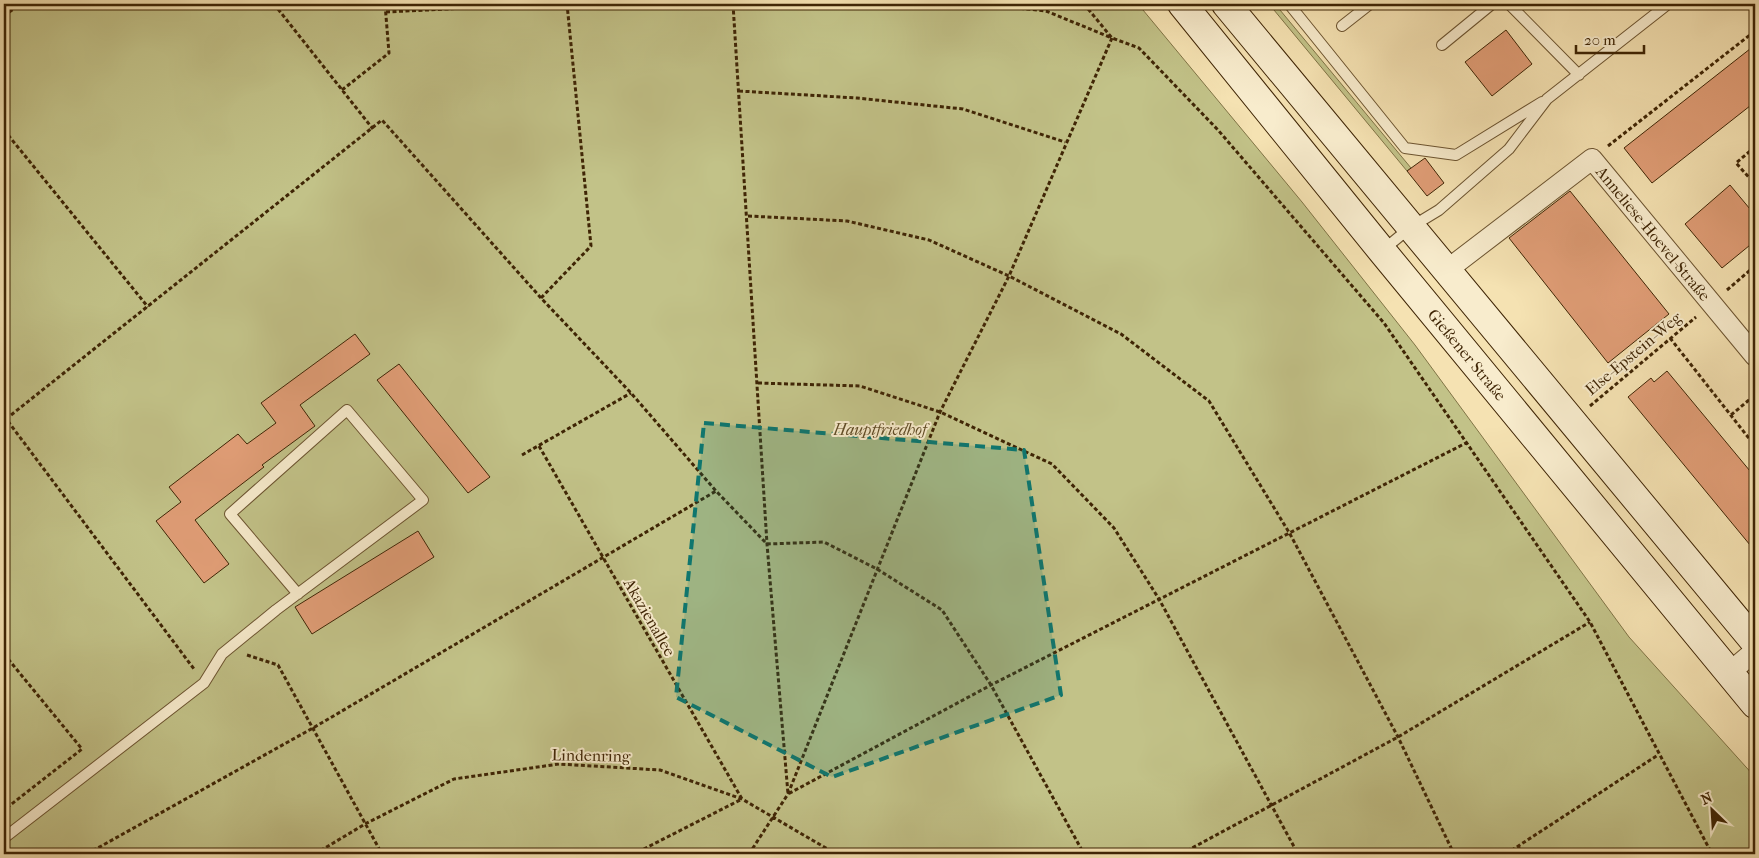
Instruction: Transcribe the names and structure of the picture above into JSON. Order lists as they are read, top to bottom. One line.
{"streets":{"main road":["Gießener Straße"],"street":["Anneliese-Hoevel-Straße"],"path":["Else-Epstein-Weg","Akazienallee","Lindenring"]},"crossings":[["Anneliese-Hoevel-Straße","Else-Epstein-Weg"],["Akazienallee","Lindenring"]],"parks":["Hauptfriedhof"],"scale_bar":"20 m","north":"top left"}
